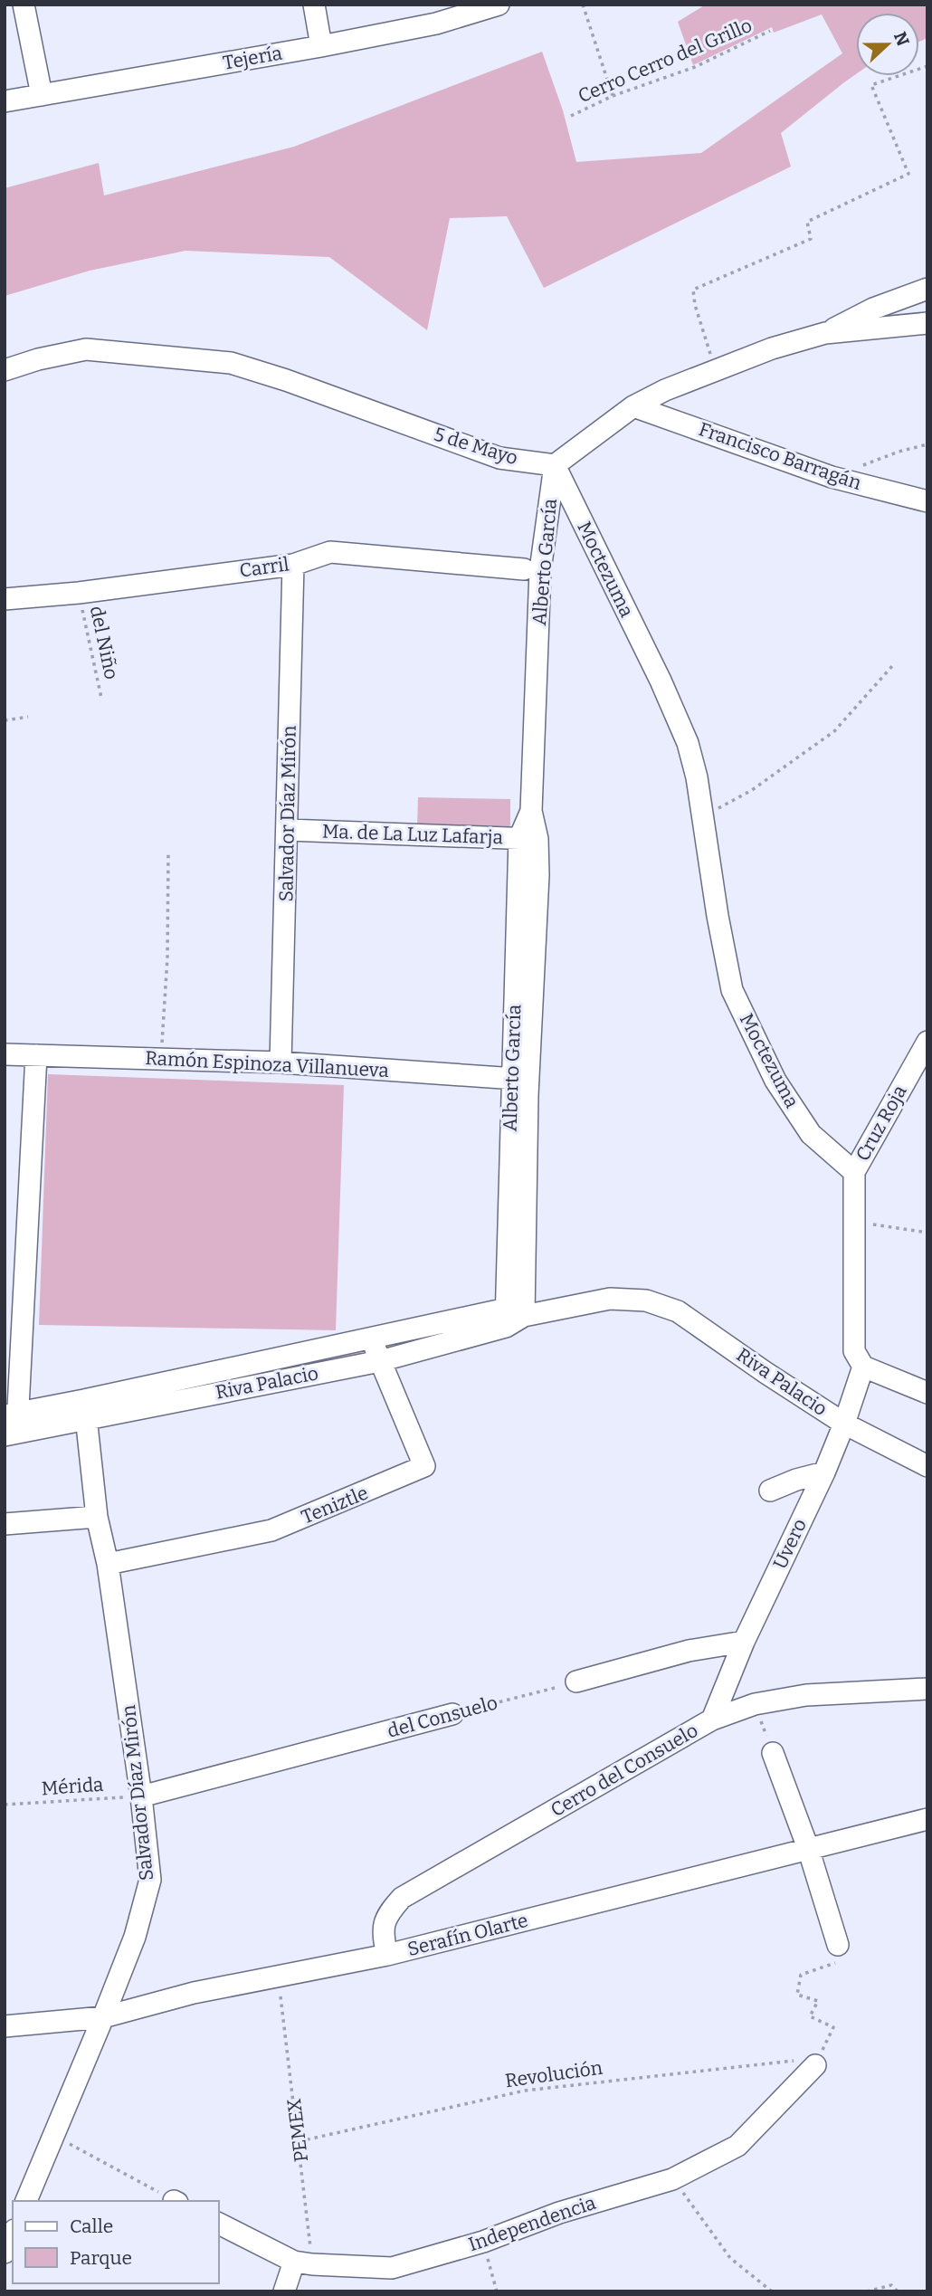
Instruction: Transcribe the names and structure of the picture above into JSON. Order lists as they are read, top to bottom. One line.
{"streets":{"street":["Tejería","5 de Mayo","Francisco Barragán","Alberto García","Carril","Moctezuma","Salvador Díaz Mirón","Ma. de La Luz Lafarja","Ramón Espinoza Villanueva","Cruz Roja","Riva Palacio","Teniztle","Uvero","del Consuelo","Cerro del Consuelo","Serafín Olarte","Independencia"],"path":["Cerro Cerro del Grillo","del Niño","Mérida","Revolución","PEMEX"]},"crossings":[["5 de Mayo","Alberto García"],["5 de Mayo","Moctezuma"],["Alberto García","Moctezuma"],["Alberto García","Ma. de La Luz Lafarja"],["Alberto García","Ramón Espinoza Villanueva"],["Alberto García","Riva Palacio"],["Carril","del Niño"],["Carril","Salvador Díaz Mirón"],["Moctezuma","Cruz Roja"],["Salvador Díaz Mirón","Ma. de La Luz Lafarja"],["Salvador Díaz Mirón","Ramón Espinoza Villanueva"],["Salvador Díaz Mirón","Riva Palacio"],["Salvador Díaz Mirón","Teniztle"],["Salvador Díaz Mirón","del Consuelo"],["Salvador Díaz Mirón","Mérida"],["Salvador Díaz Mirón","Serafín Olarte"],["Riva Palacio","Teniztle"],["Riva Palacio","Uvero"],["Uvero","Cerro del Consuelo"],["del Consuelo","Mérida"],["Cerro del Consuelo","Serafín Olarte"],["Revolución","PEMEX"],["Revolución","Independencia"],["PEMEX","Independencia"]],"legend":["Calle","Parque"],"north":"right"}
